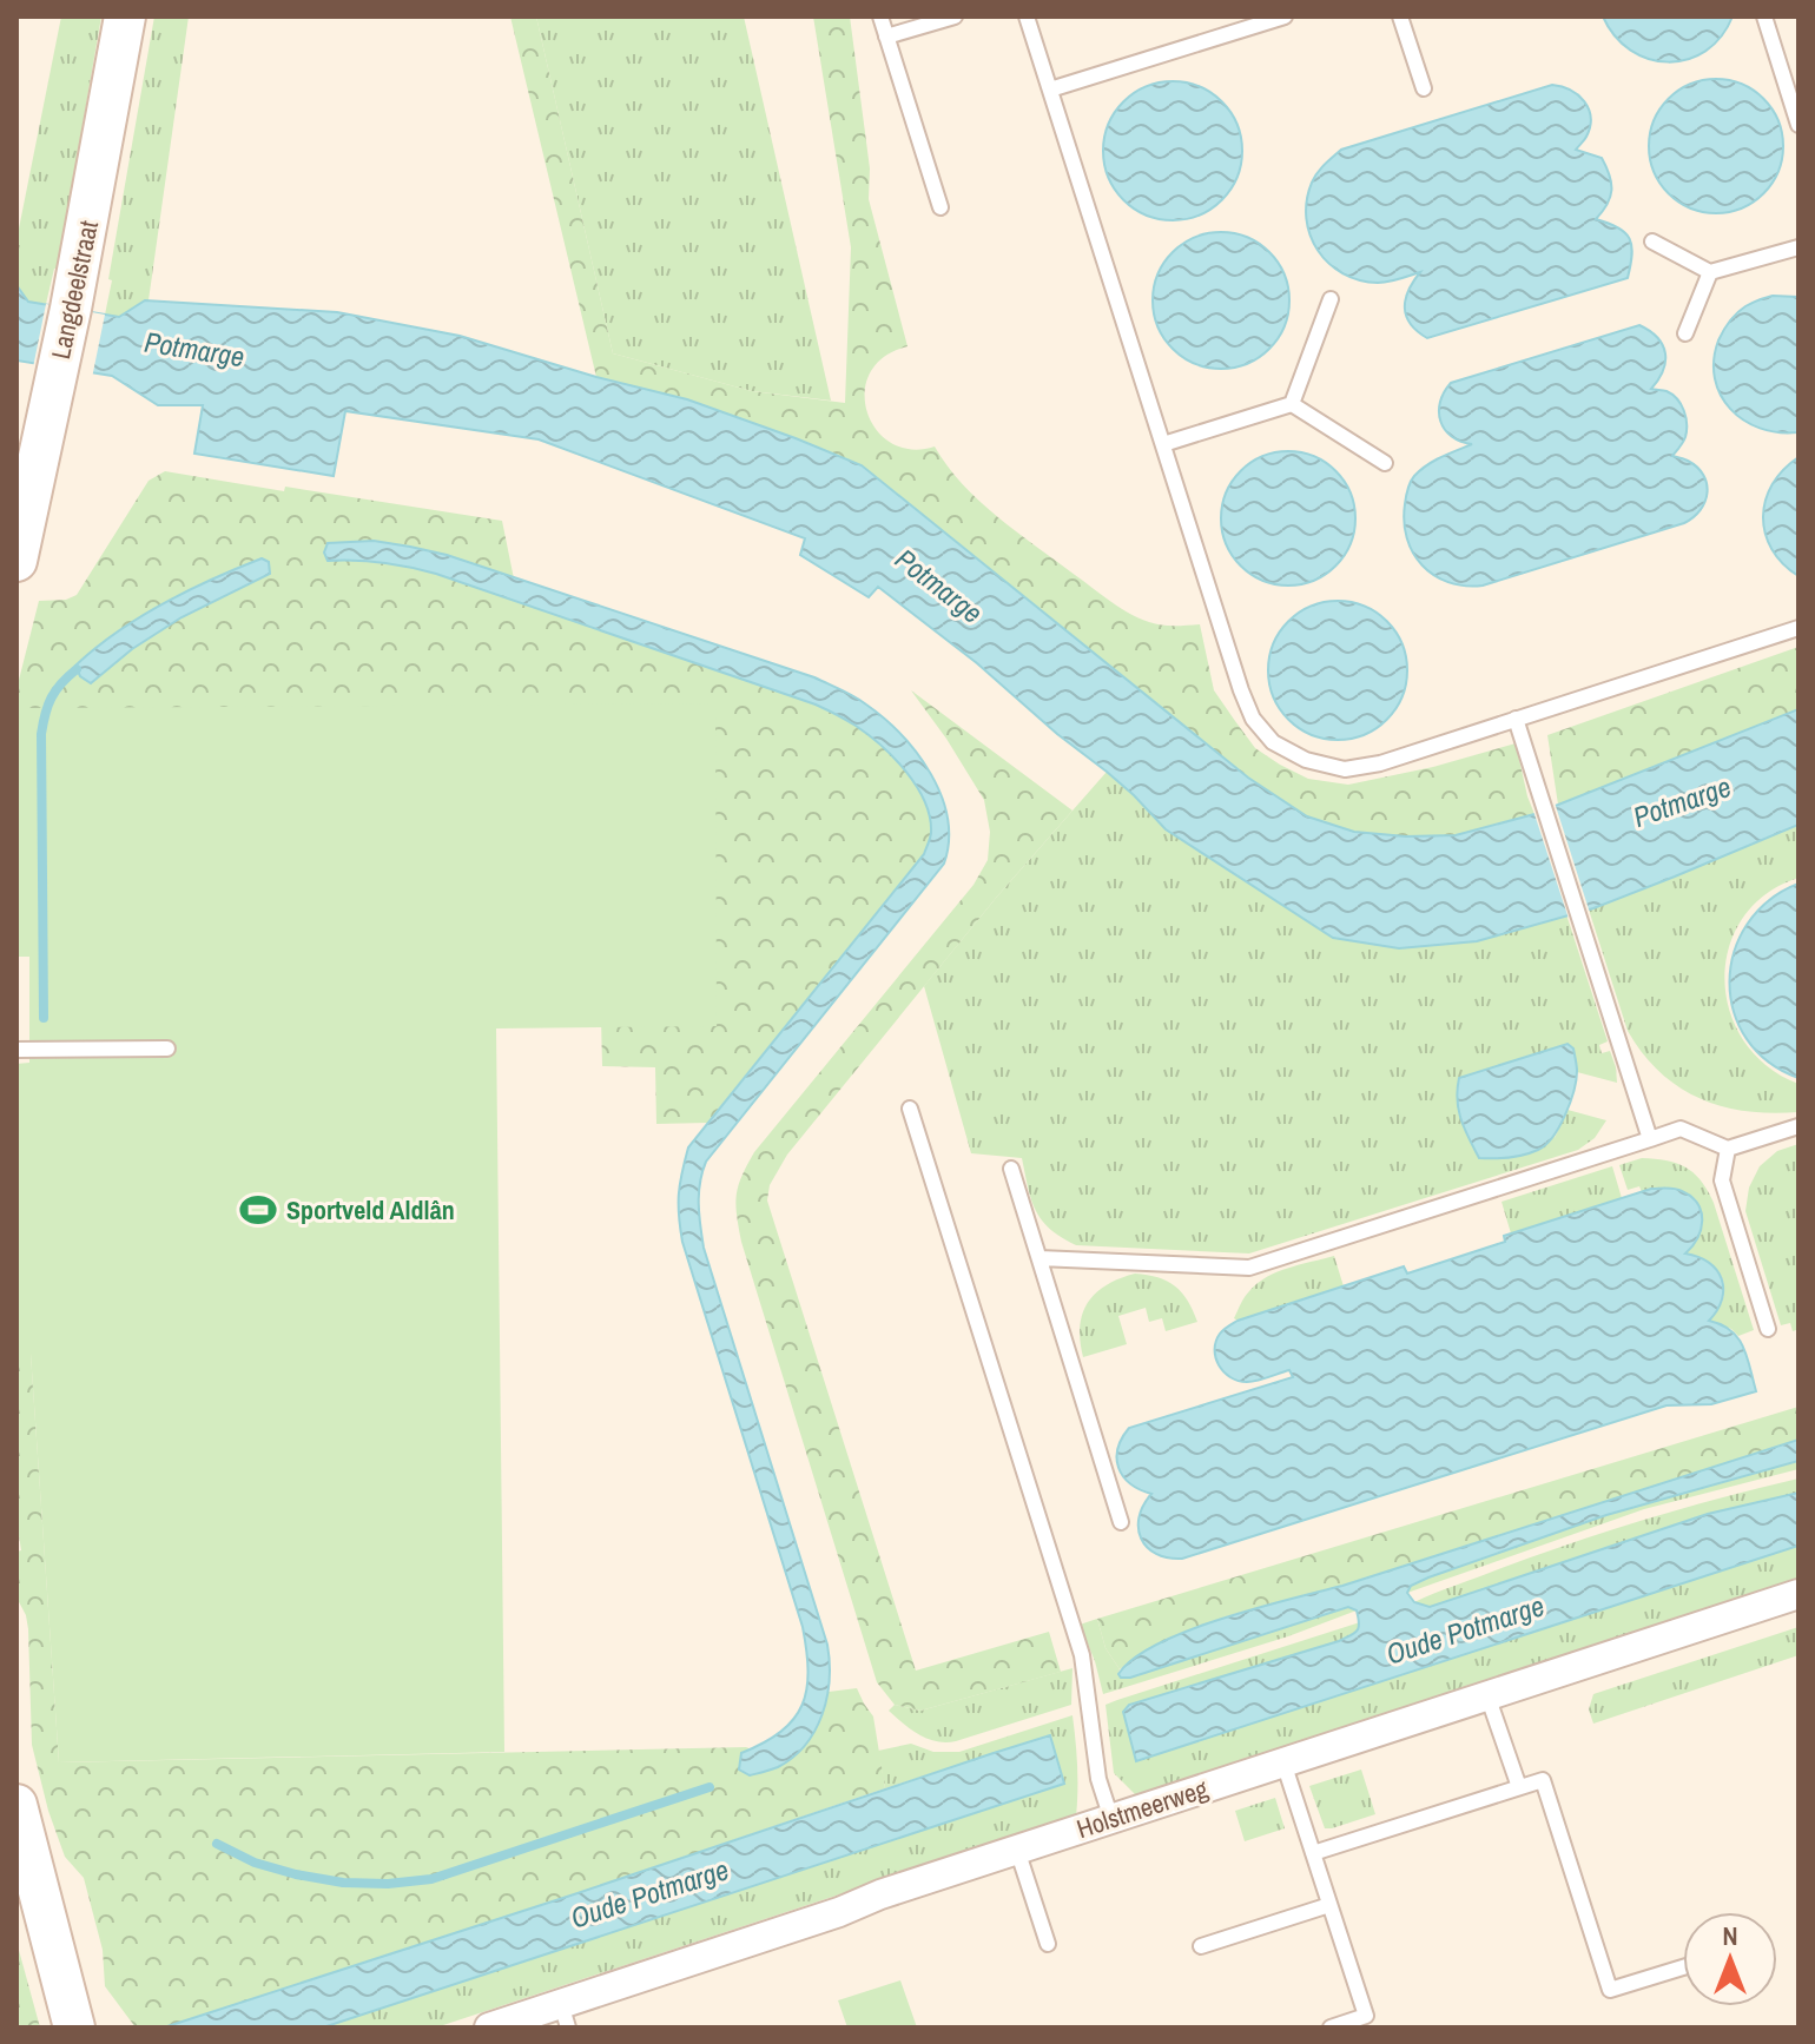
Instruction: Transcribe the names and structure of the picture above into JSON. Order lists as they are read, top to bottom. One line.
{"streets":{"street":["Langdeelstraat","Holstmeerweg"]},"water":["Potmarge","Oude Potmarge"],"places":{"sports":["Sportveld Aldlân"]},"north":"top"}
